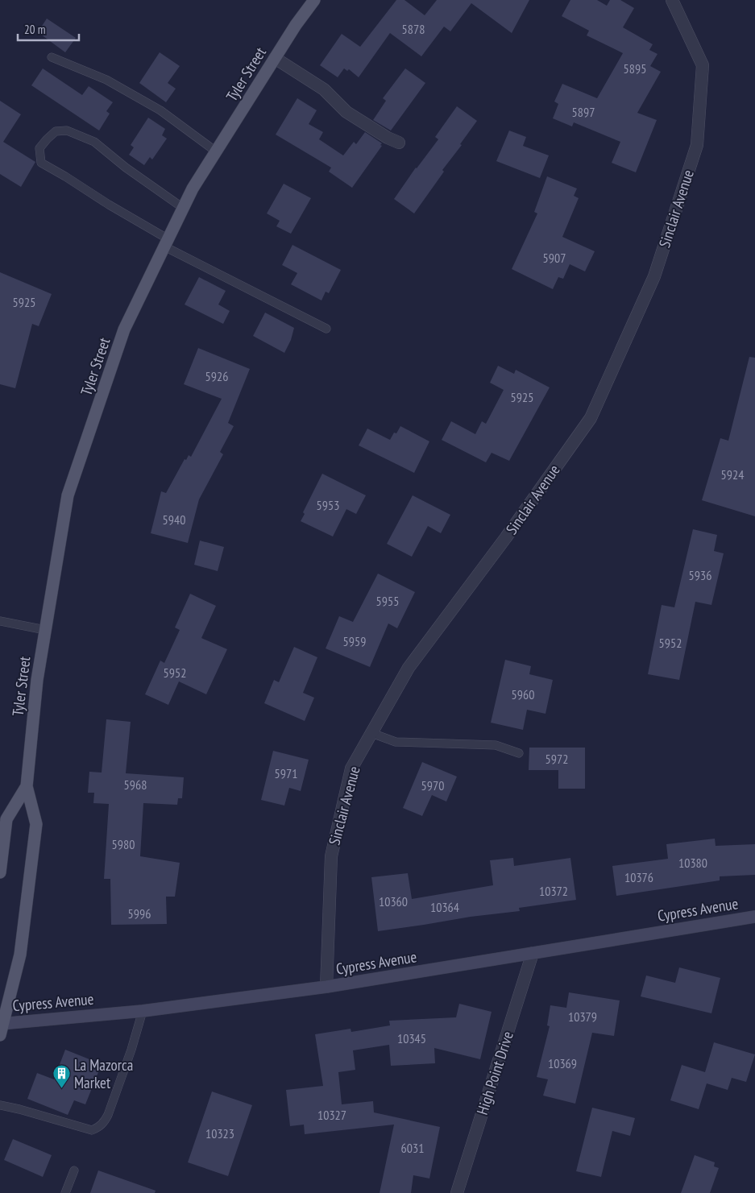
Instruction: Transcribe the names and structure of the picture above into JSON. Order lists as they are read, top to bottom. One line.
{"streets":{"main road":["Tyler Street"],"street":["Sinclair Avenue","Cypress Avenue","High Point Drive"]},"crossings":[["Tyler Street","Cypress Avenue"],["Sinclair Avenue","Cypress Avenue"],["Cypress Avenue","High Point Drive"]],"places":{"building":["La Mazorca Market"]},"house_numbers":["5878","5895","5897","5907","5925","5926","5925","5924","5953","5940","5936","5955","5959","5952","5952","5960","5972","5971","5968","5970","5980","10380","10376","10372","10360","10364","5996","10379","10345","10369","10327","10323","6031"],"scale_bar":"20 m"}
